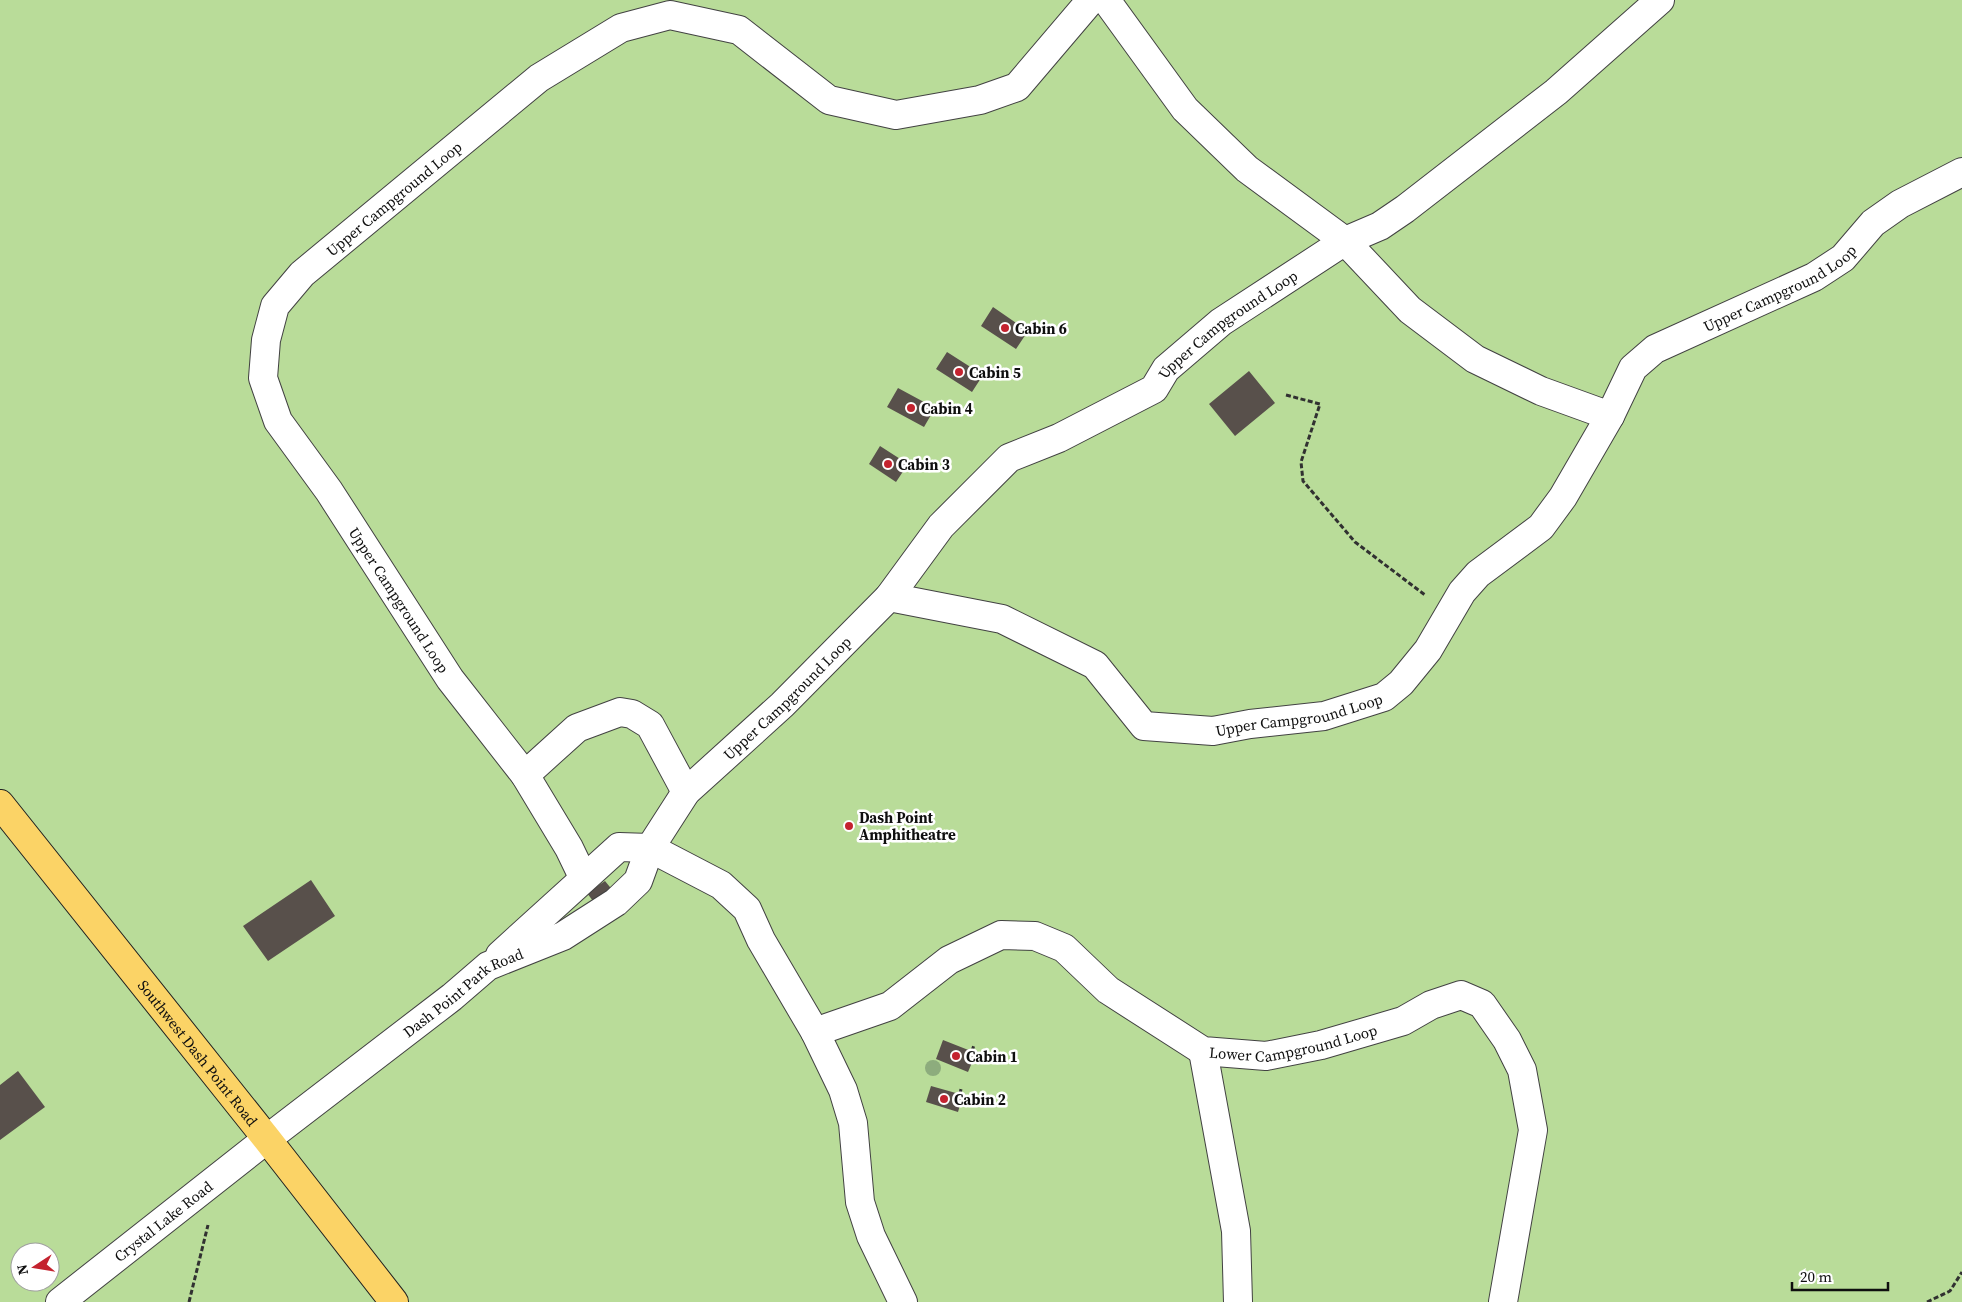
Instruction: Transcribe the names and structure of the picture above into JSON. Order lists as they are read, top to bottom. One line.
{"streets":{"main road":["Southwest Dash Point Road"],"lane":["Upper Campground Loop","Dash Point Park Road","Lower Campground Loop","Crystal Lake Road"]},"crossings":[["Upper Campground Loop","Dash Point Park Road"],["Dash Point Park Road","Southwest Dash Point Road"],["Dash Point Park Road","Crystal Lake Road"],["Southwest Dash Point Road","Crystal Lake Road"]],"places":["Cabin 6","Cabin 5","Cabin 4","Cabin 3","Dash Point Amphitheatre","Cabin 1","Cabin 2"],"scale_bar":"20 m","north":"left"}
